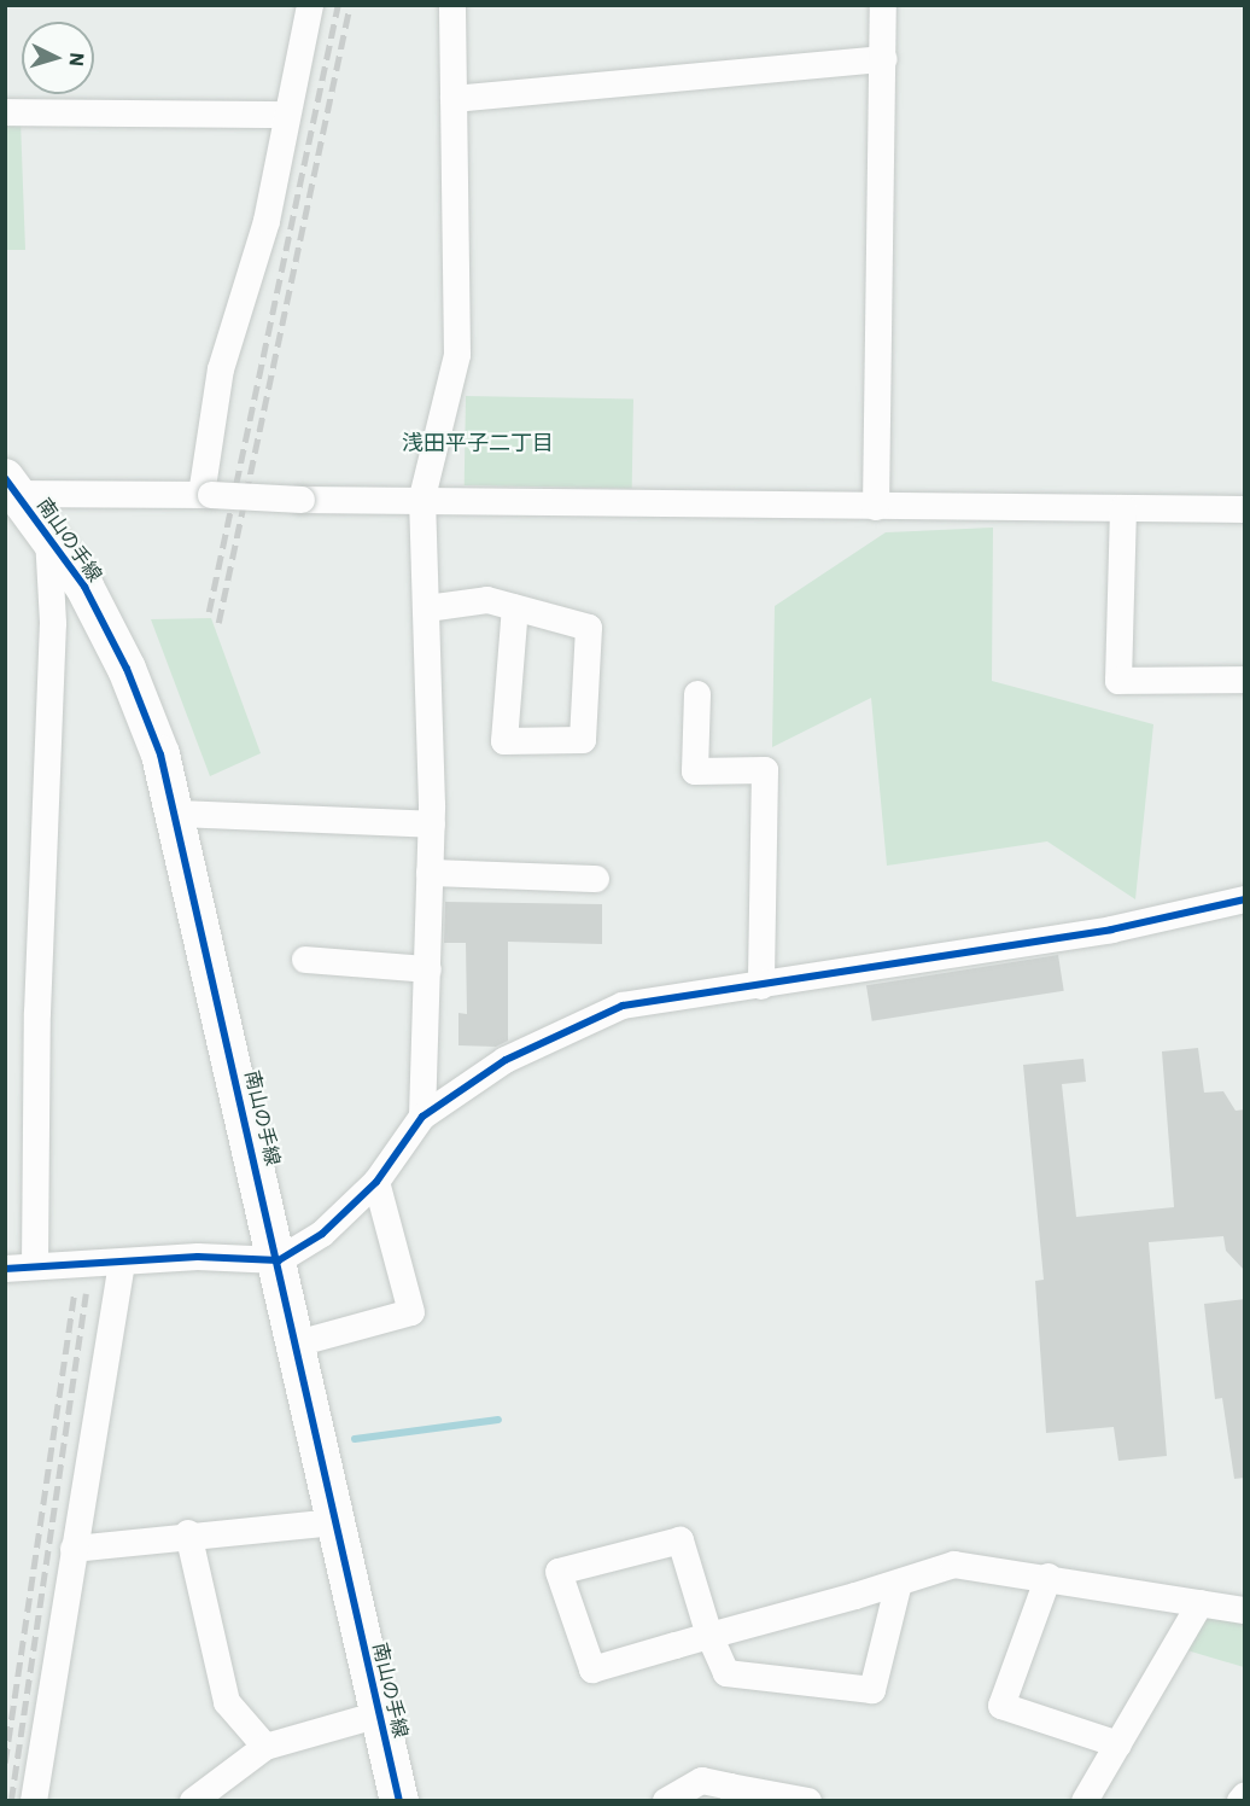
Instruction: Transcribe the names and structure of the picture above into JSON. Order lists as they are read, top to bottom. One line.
{"streets":{"street":["南山の手線"]},"districts":["浅田平子二丁目"],"north":"right"}
